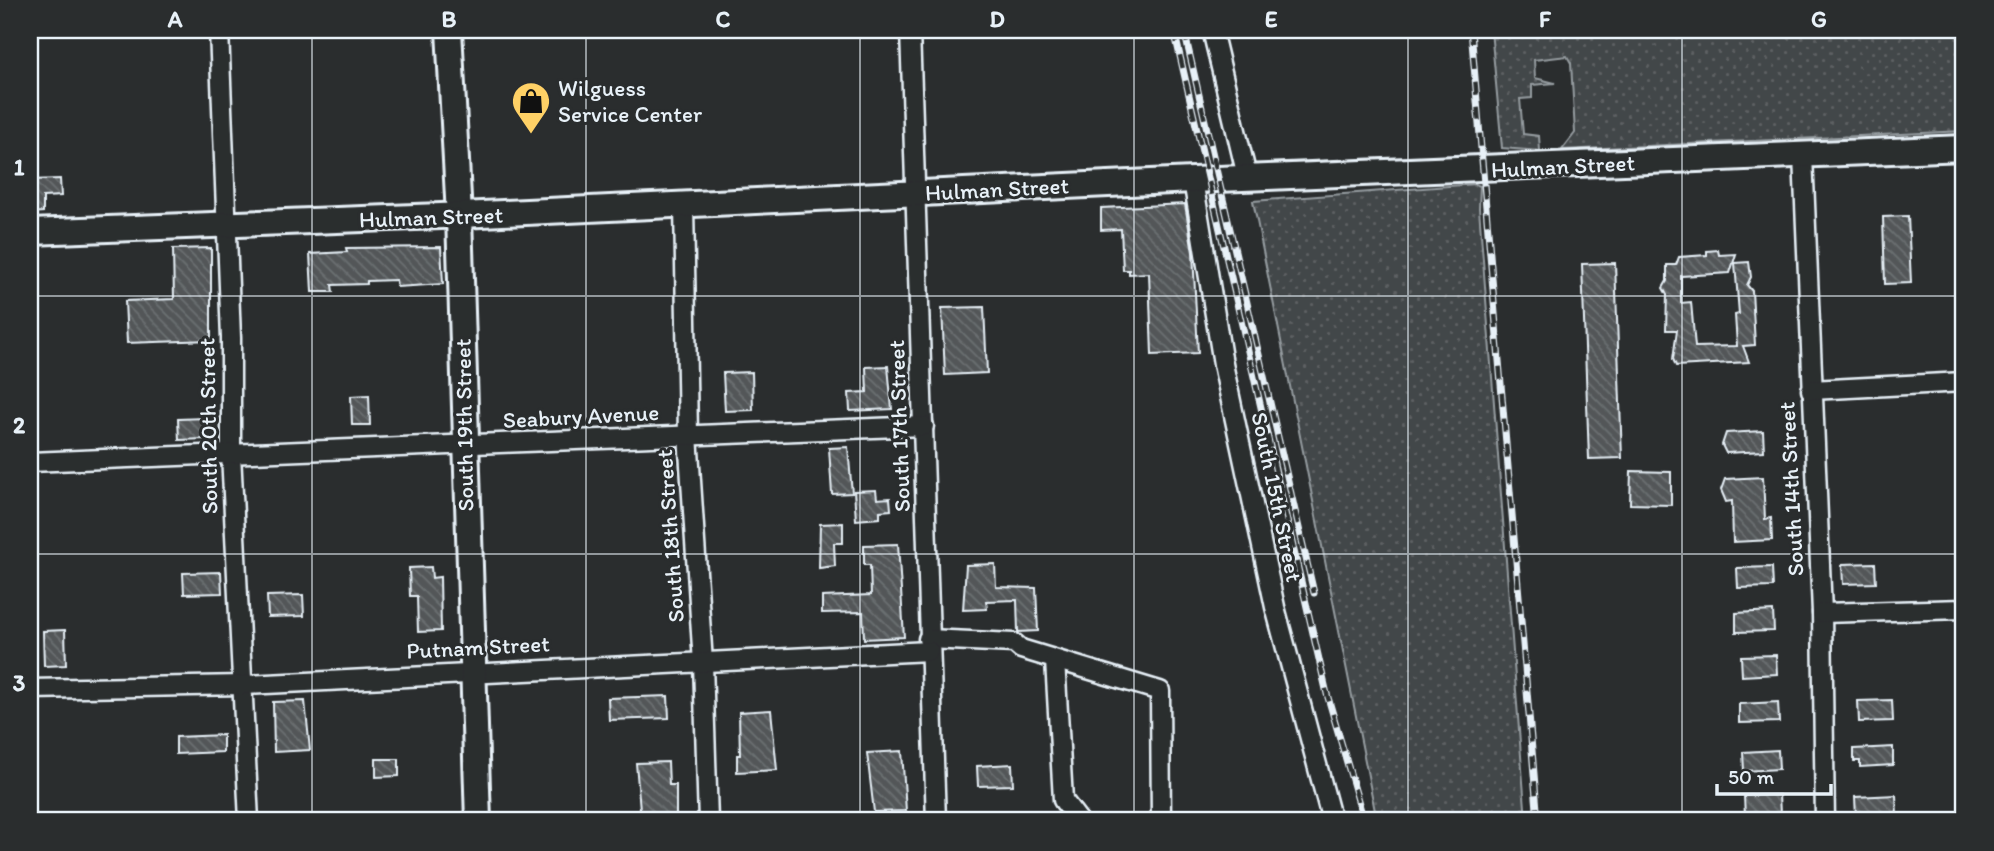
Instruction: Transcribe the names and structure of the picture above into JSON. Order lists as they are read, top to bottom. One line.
{"streets":{"street":["Hulman Street","Seabury Avenue","South 19th Street","South 20th Street","South 17th Street","South 14th Street","South 15th Street","South 18th Street","Putnam Street"]},"crossings":[["Hulman Street","South 19th Street"],["Hulman Street","South 20th Street"],["Hulman Street","South 17th Street"],["Hulman Street","South 14th Street"],["Hulman Street","South 15th Street"],["Hulman Street","South 18th Street"],["Seabury Avenue","South 19th Street"],["Seabury Avenue","South 20th Street"],["Seabury Avenue","South 17th Street"],["Seabury Avenue","South 18th Street"],["South 19th Street","Putnam Street"],["South 20th Street","Putnam Street"],["South 17th Street","Putnam Street"],["South 18th Street","Putnam Street"]],"places":{"shop":["Wilguess Service Center"]},"scale_bar":"50 m","grid":{"columns":["A","B","C","D","E","F","G"],"rows":["1","2","3"]}}
